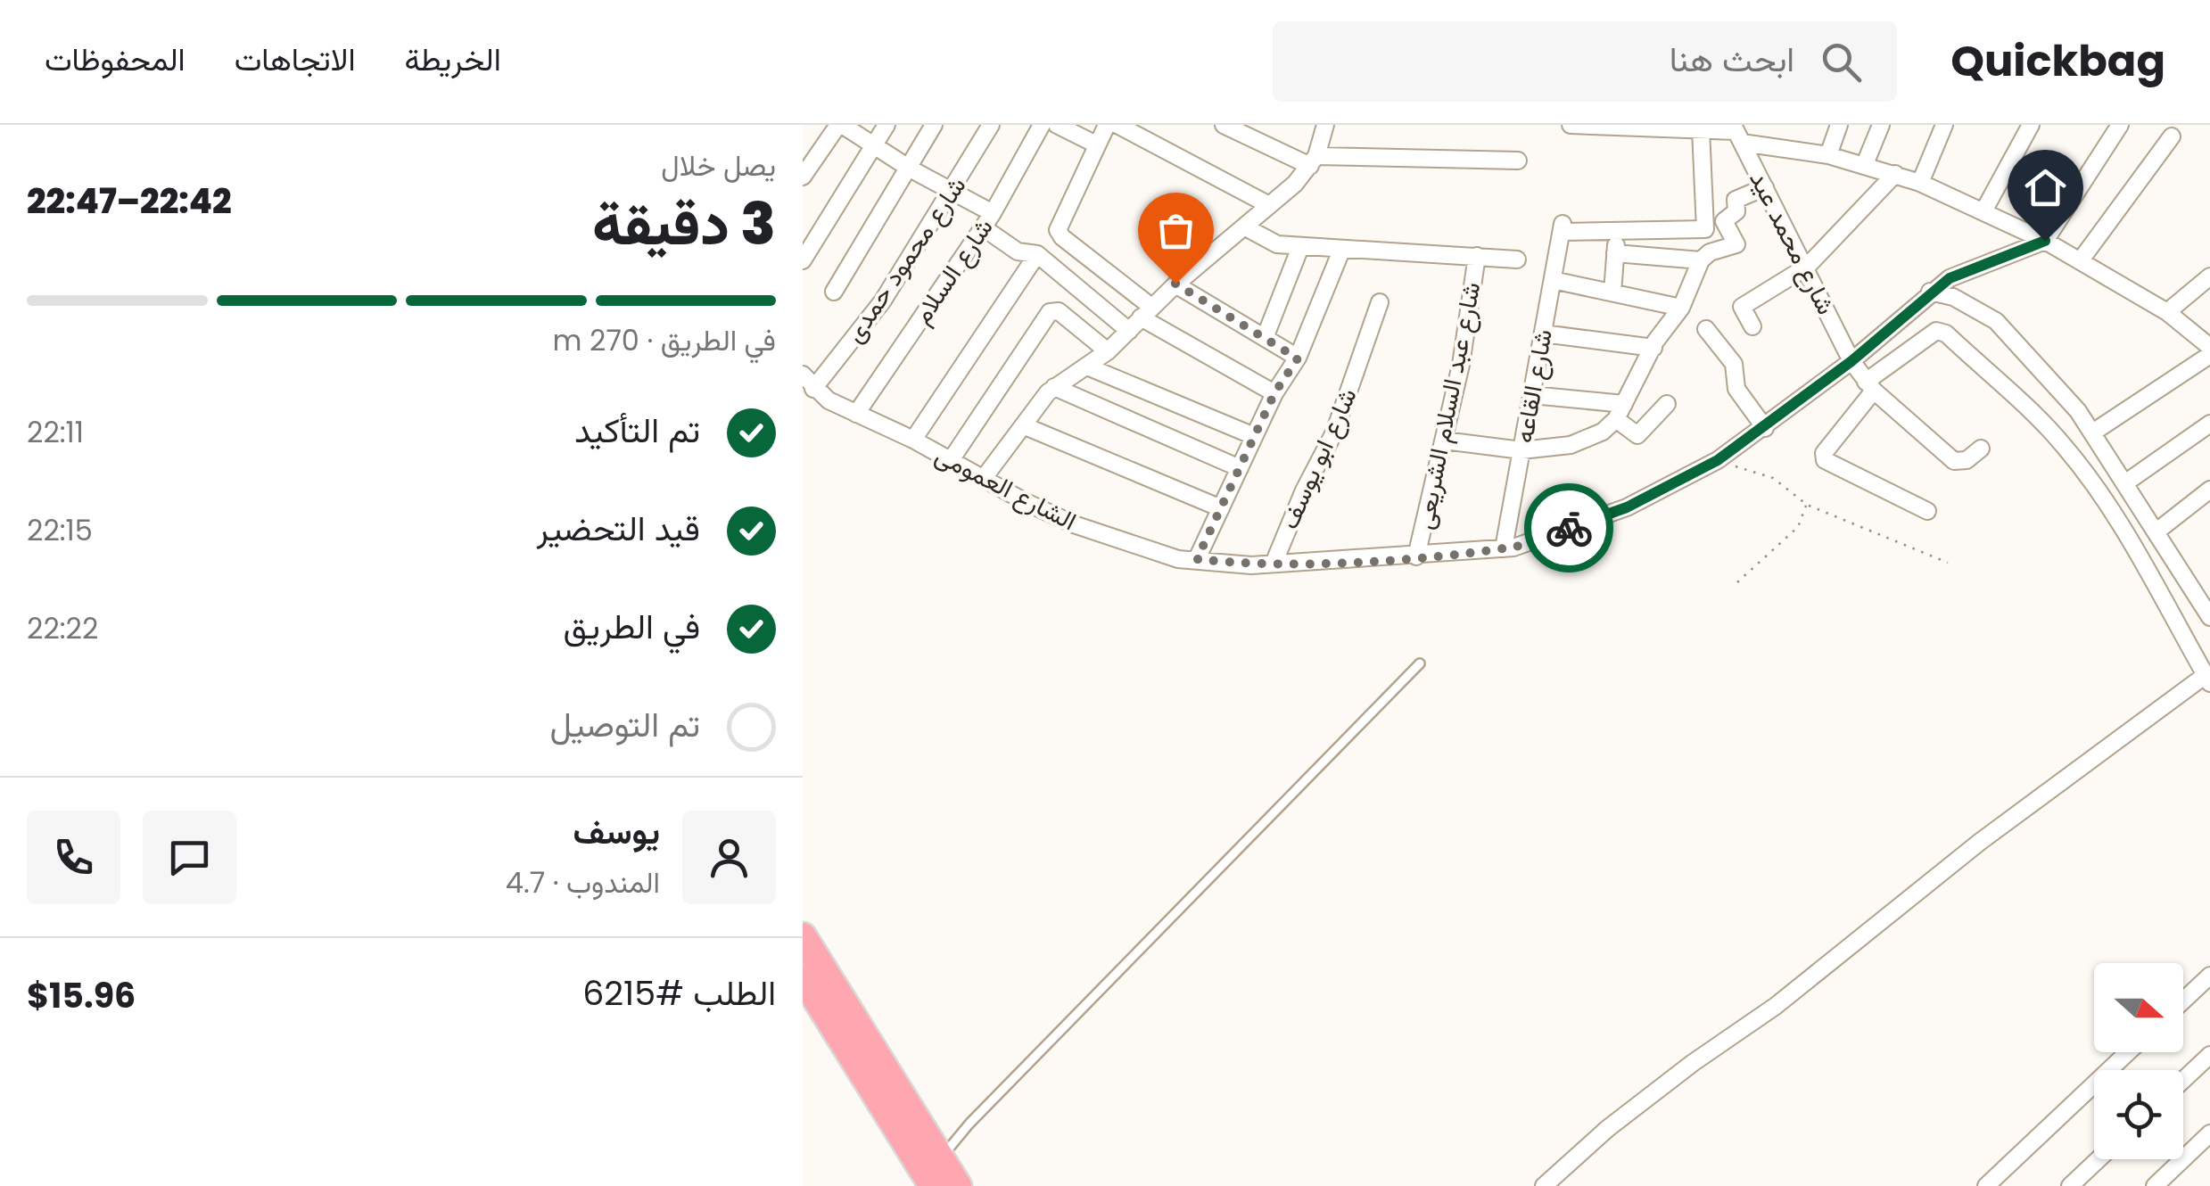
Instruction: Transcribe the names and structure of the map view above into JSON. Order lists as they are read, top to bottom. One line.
{"streets":{"street":["شارع محمد عيد","شارع محمود حمدى","شارع السلام","شارع القاعه","شارع عبد السلام الشريعى","شارع ابو يوسف","الشارع العمومى"]},"crossings":[["شارع محمد عيد","الشارع العمومى"],["شارع محمود حمدى","الشارع العمومى"],["شارع السلام","الشارع العمومى"],["شارع القاعه","الشارع العمومى"],["شارع عبد السلام الشريعى","الشارع العمومى"],["شارع ابو يوسف","الشارع العمومى"]],"north":"right","page":{"header":"Quickbag","search":"ابحث هنا","nav":["الخريطة","الاتجاهات","المحفوظات"],"heading":["3 دقيقة","يصل خلال","22:42–22:47"],"panel":["يوسف","المندوب · 4.7","الطلب #6215","$15.96"],"bar":"في الطريق · 270 m","list":[["تم التأكيد","22:11"],["قيد التحضير","22:15"],["في الطريق","22:22"],"تم التوصيل"]}}
